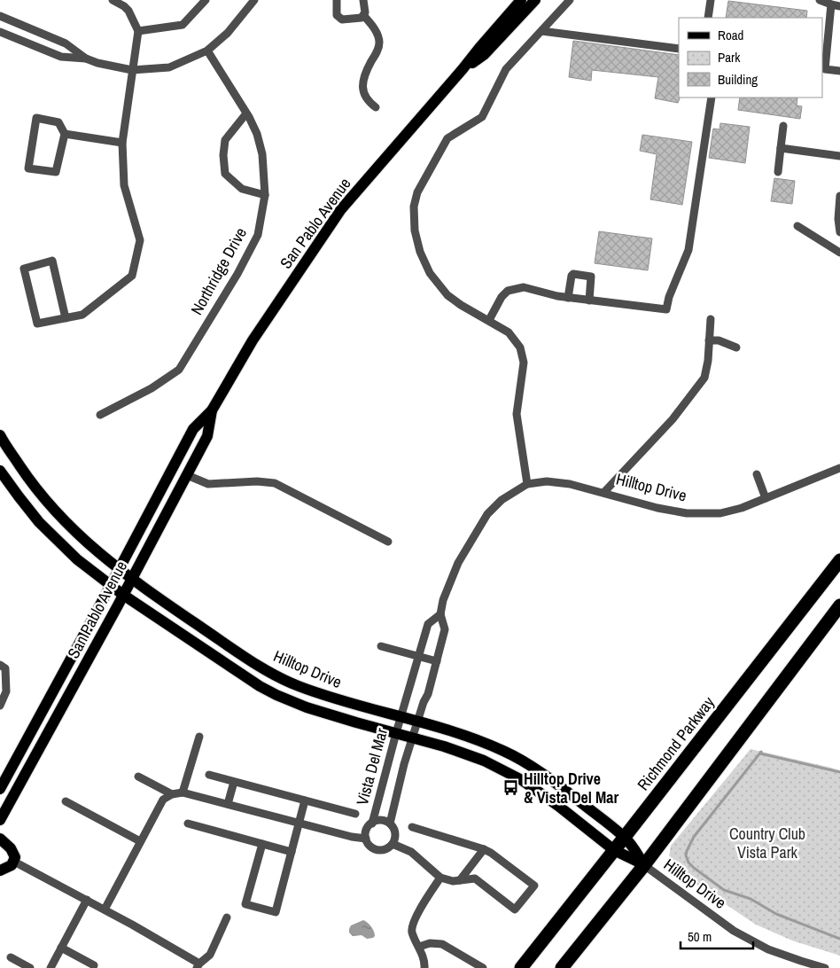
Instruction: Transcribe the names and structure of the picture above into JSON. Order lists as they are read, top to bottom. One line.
{"streets":{"highway":["Richmond Parkway"],"main road":["San Pablo Avenue","Hilltop Drive"],"street":["Northridge Drive","Vista Del Mar"]},"crossings":[["San Pablo Avenue","Hilltop Drive"],["Hilltop Drive","Richmond Parkway"],["Hilltop Drive","Vista Del Mar"]],"parks":["Country Club Vista Park"],"places":{"bus stop":["Hilltop Drive & Vista Del Mar"]},"legend":["Road","Park","Building"],"scale_bar":"50 m"}
